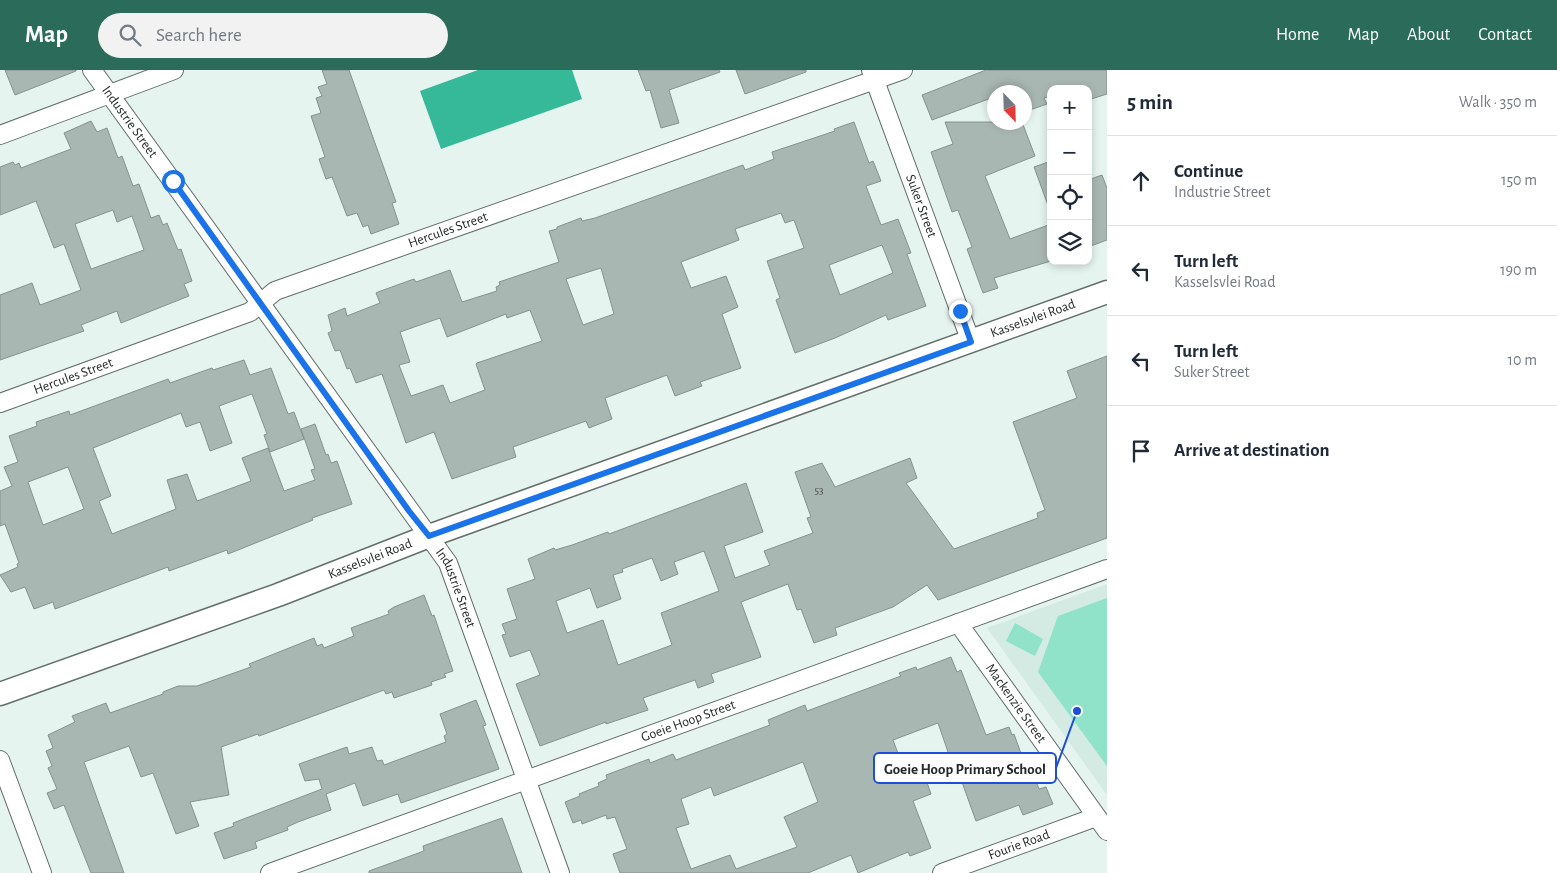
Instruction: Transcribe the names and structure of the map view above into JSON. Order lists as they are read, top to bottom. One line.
{"streets":{"street":["Industrie Street","Suker Street","Hercules Street","Kasselsvlei Road","Mackenzie Street","Goeie Hoop Street","Fourie Road"]},"crossings":[["Industrie Street","Hercules Street"],["Industrie Street","Kasselsvlei Road"],["Industrie Street","Goeie Hoop Street"],["Suker Street","Hercules Street"],["Suker Street","Kasselsvlei Road"],["Mackenzie Street","Goeie Hoop Street"],["Mackenzie Street","Fourie Road"]],"places":["Goeie Hoop Primary School"],"house_numbers":["53"],"north":"bottom right","page":{"header":"Map","search":"Search here","nav":["Home","Map","About","Contact"],"heading":["5 min","Walk · 350 m"],"map_buttons":["+","−"],"list":[["Continue","Industrie Street","150 m"],["Turn left","Kasselsvlei Road","190 m"],["Turn left","Suker Street","10 m"],"Arrive at destination"]}}
